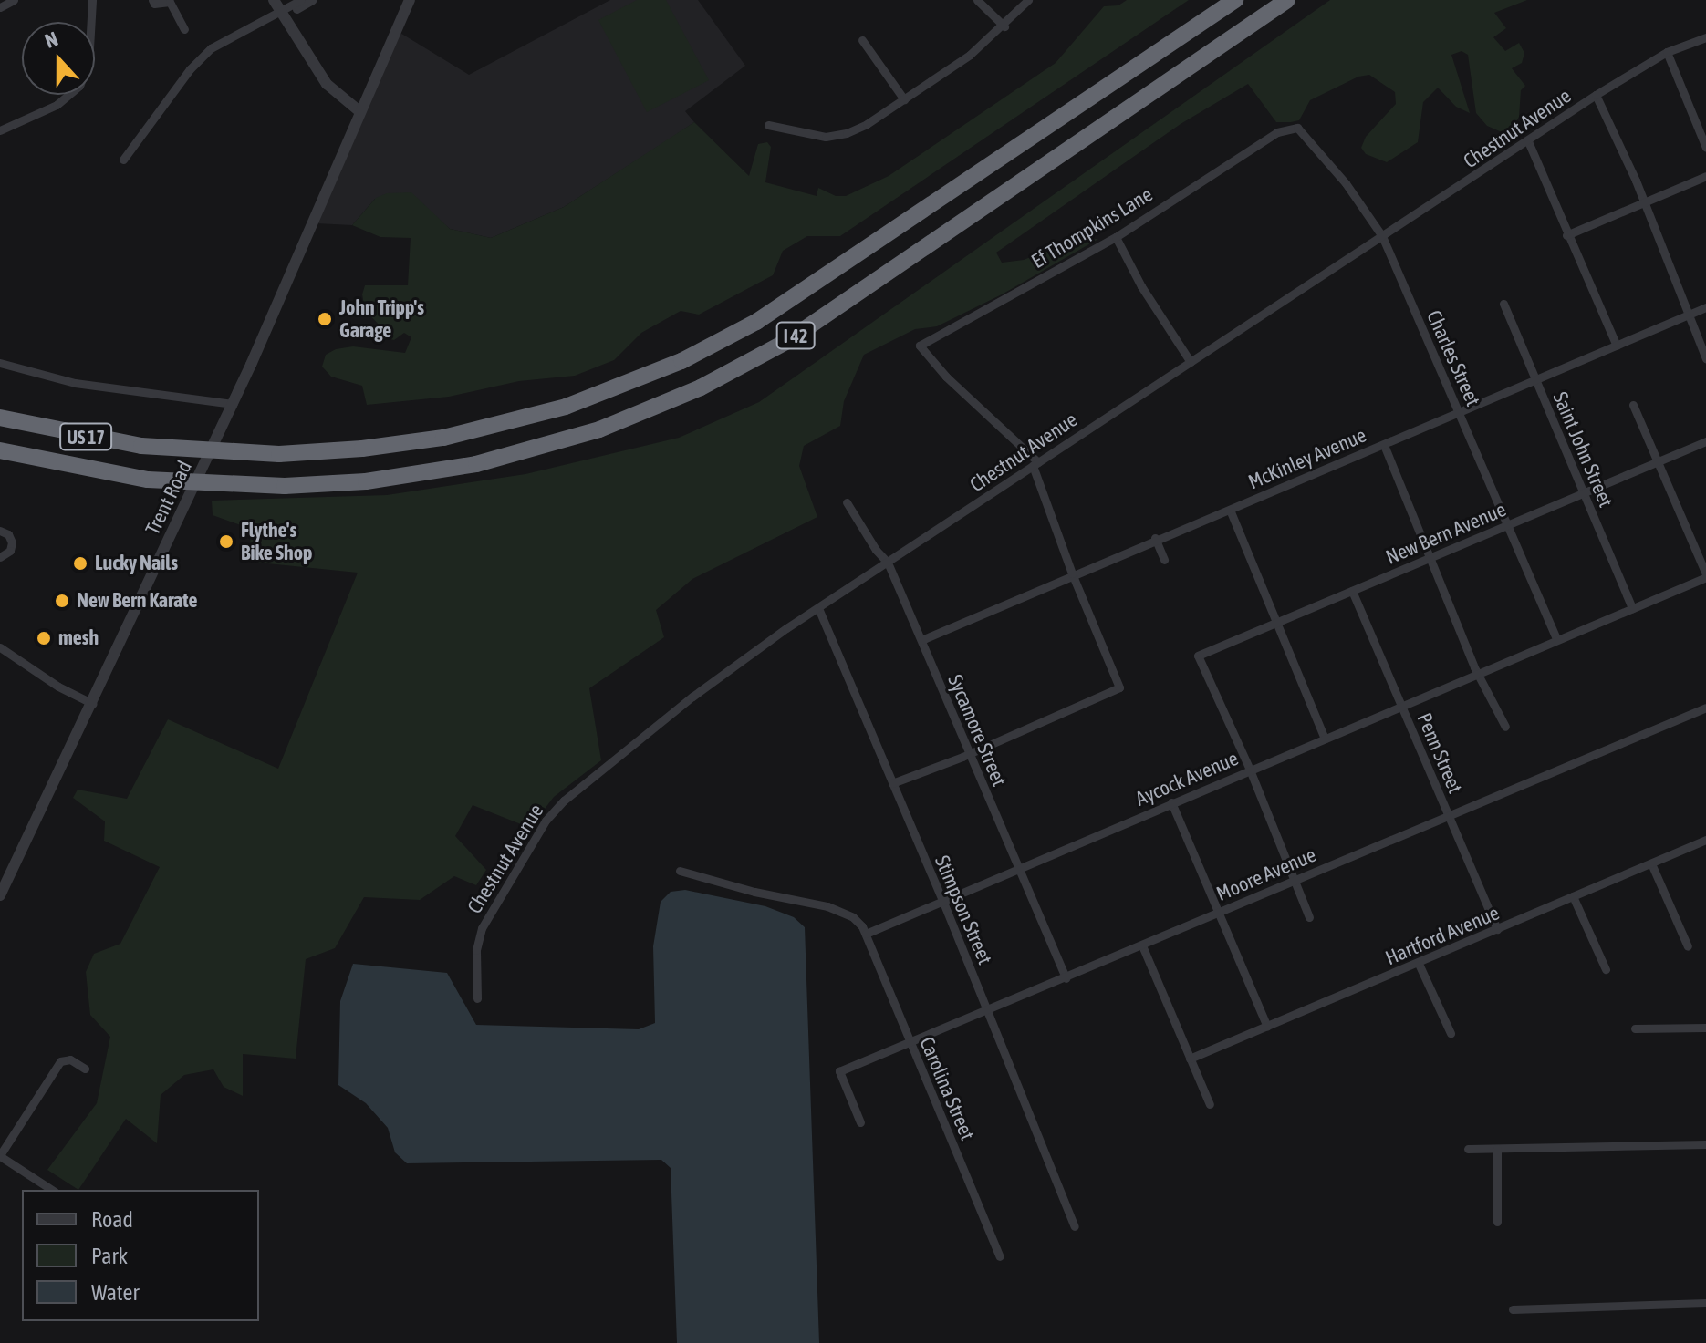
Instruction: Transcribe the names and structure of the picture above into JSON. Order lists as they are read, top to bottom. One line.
{"streets":{"highway":["I 42","US 17"],"street":["Chestnut Avenue","Ef Thompkins Lane","Charles Street","Saint John Street","McKinley Avenue","Trent Road","New Bern Avenue","Sycamore Street","Penn Street","Aycock Avenue","Moore Avenue","Stimpson Street","Hartford Avenue","Carolina Street"]},"crossings":[["Chestnut Avenue","Ef Thompkins Lane"],["Chestnut Avenue","Charles Street"],["Chestnut Avenue","Sycamore Street"],["Chestnut Avenue","Stimpson Street"],["Ef Thompkins Lane","Charles Street"],["Charles Street","McKinley Avenue"],["Charles Street","New Bern Avenue"],["Charles Street","Aycock Avenue"],["Saint John Street","McKinley Avenue"],["Saint John Street","New Bern Avenue"],["Saint John Street","Aycock Avenue"],["McKinley Avenue","Sycamore Street"],["New Bern Avenue","Penn Street"],["New Bern Avenue","Aycock Avenue"],["Sycamore Street","Aycock Avenue"],["Sycamore Street","Moore Avenue"],["Penn Street","Aycock Avenue"],["Penn Street","Moore Avenue"],["Penn Street","Hartford Avenue"],["Aycock Avenue","Stimpson Street"],["Aycock Avenue","Carolina Street"],["Moore Avenue","Stimpson Street"],["Moore Avenue","Carolina Street"]],"places":["John Tripp's Garage","Flythe's Bike Shop","Lucky Nails","New Bern Karate","mesh"],"legend":["Road","Park","Water"],"north":"top"}
